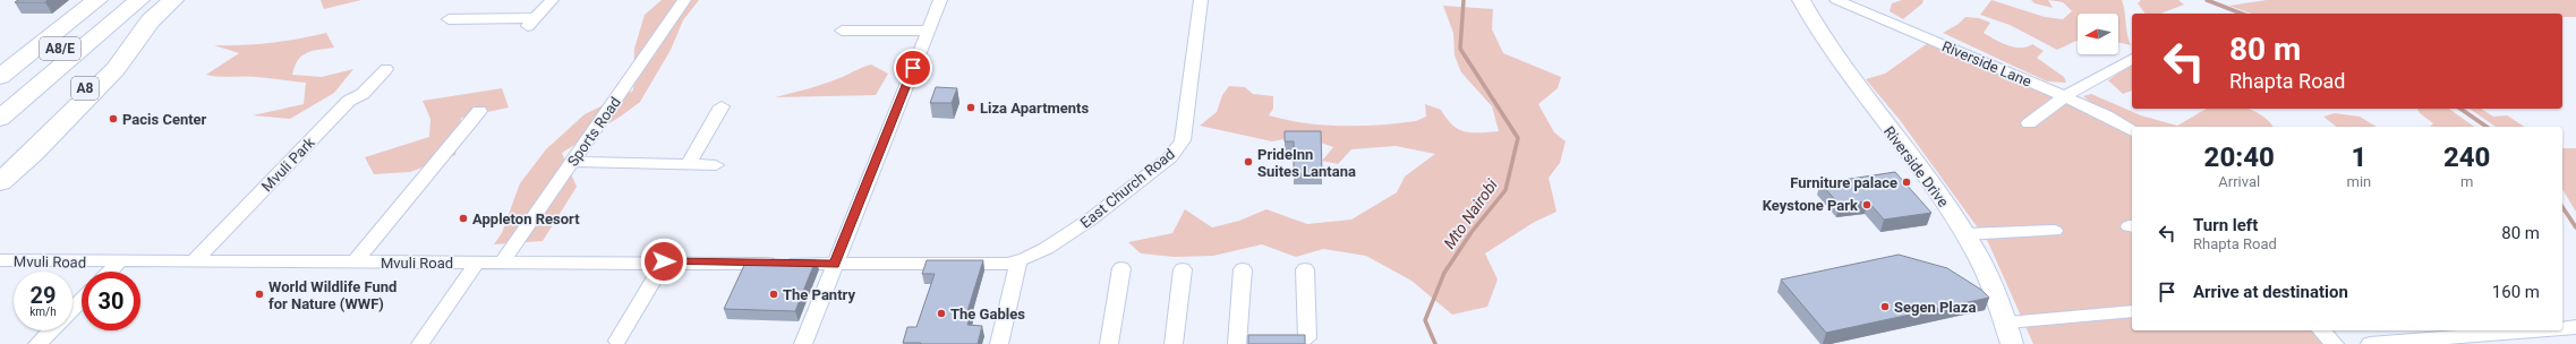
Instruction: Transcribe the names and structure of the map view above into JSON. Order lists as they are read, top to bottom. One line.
{"streets":{"highway":["A8/E","A8"],"street":["Riverside Lane","Sports Road","Mvuli Park","Riverside Drive","East Church Road","Mvuli Road"]},"crossings":[["A8/E","A8"],["Sports Road","Mvuli Road"],["Mvuli Park","Mvuli Road"],["East Church Road","Mvuli Road"]],"water":["Mto Nairobi"],"places":["Liza Apartments","Pacis Center","PrideInn Suites Lantana","Furniture palace","Keystone Park","Appleton Resort","World Wildlife Fund for Nature (WWF)","The Pantry","Segen Plaza","The Gables"],"north":"left","page":{"turn":["80 m","Rhapta Road"],"eta":["20:40","Arrival","1","min","240","m"],"list":[{"name":"Turn left","note":"Rhapta Road","value":"80 m"},{"name":"Arrive at destination","value":"160 m"}],"speed":"29 km/h","limit":"30"}}
